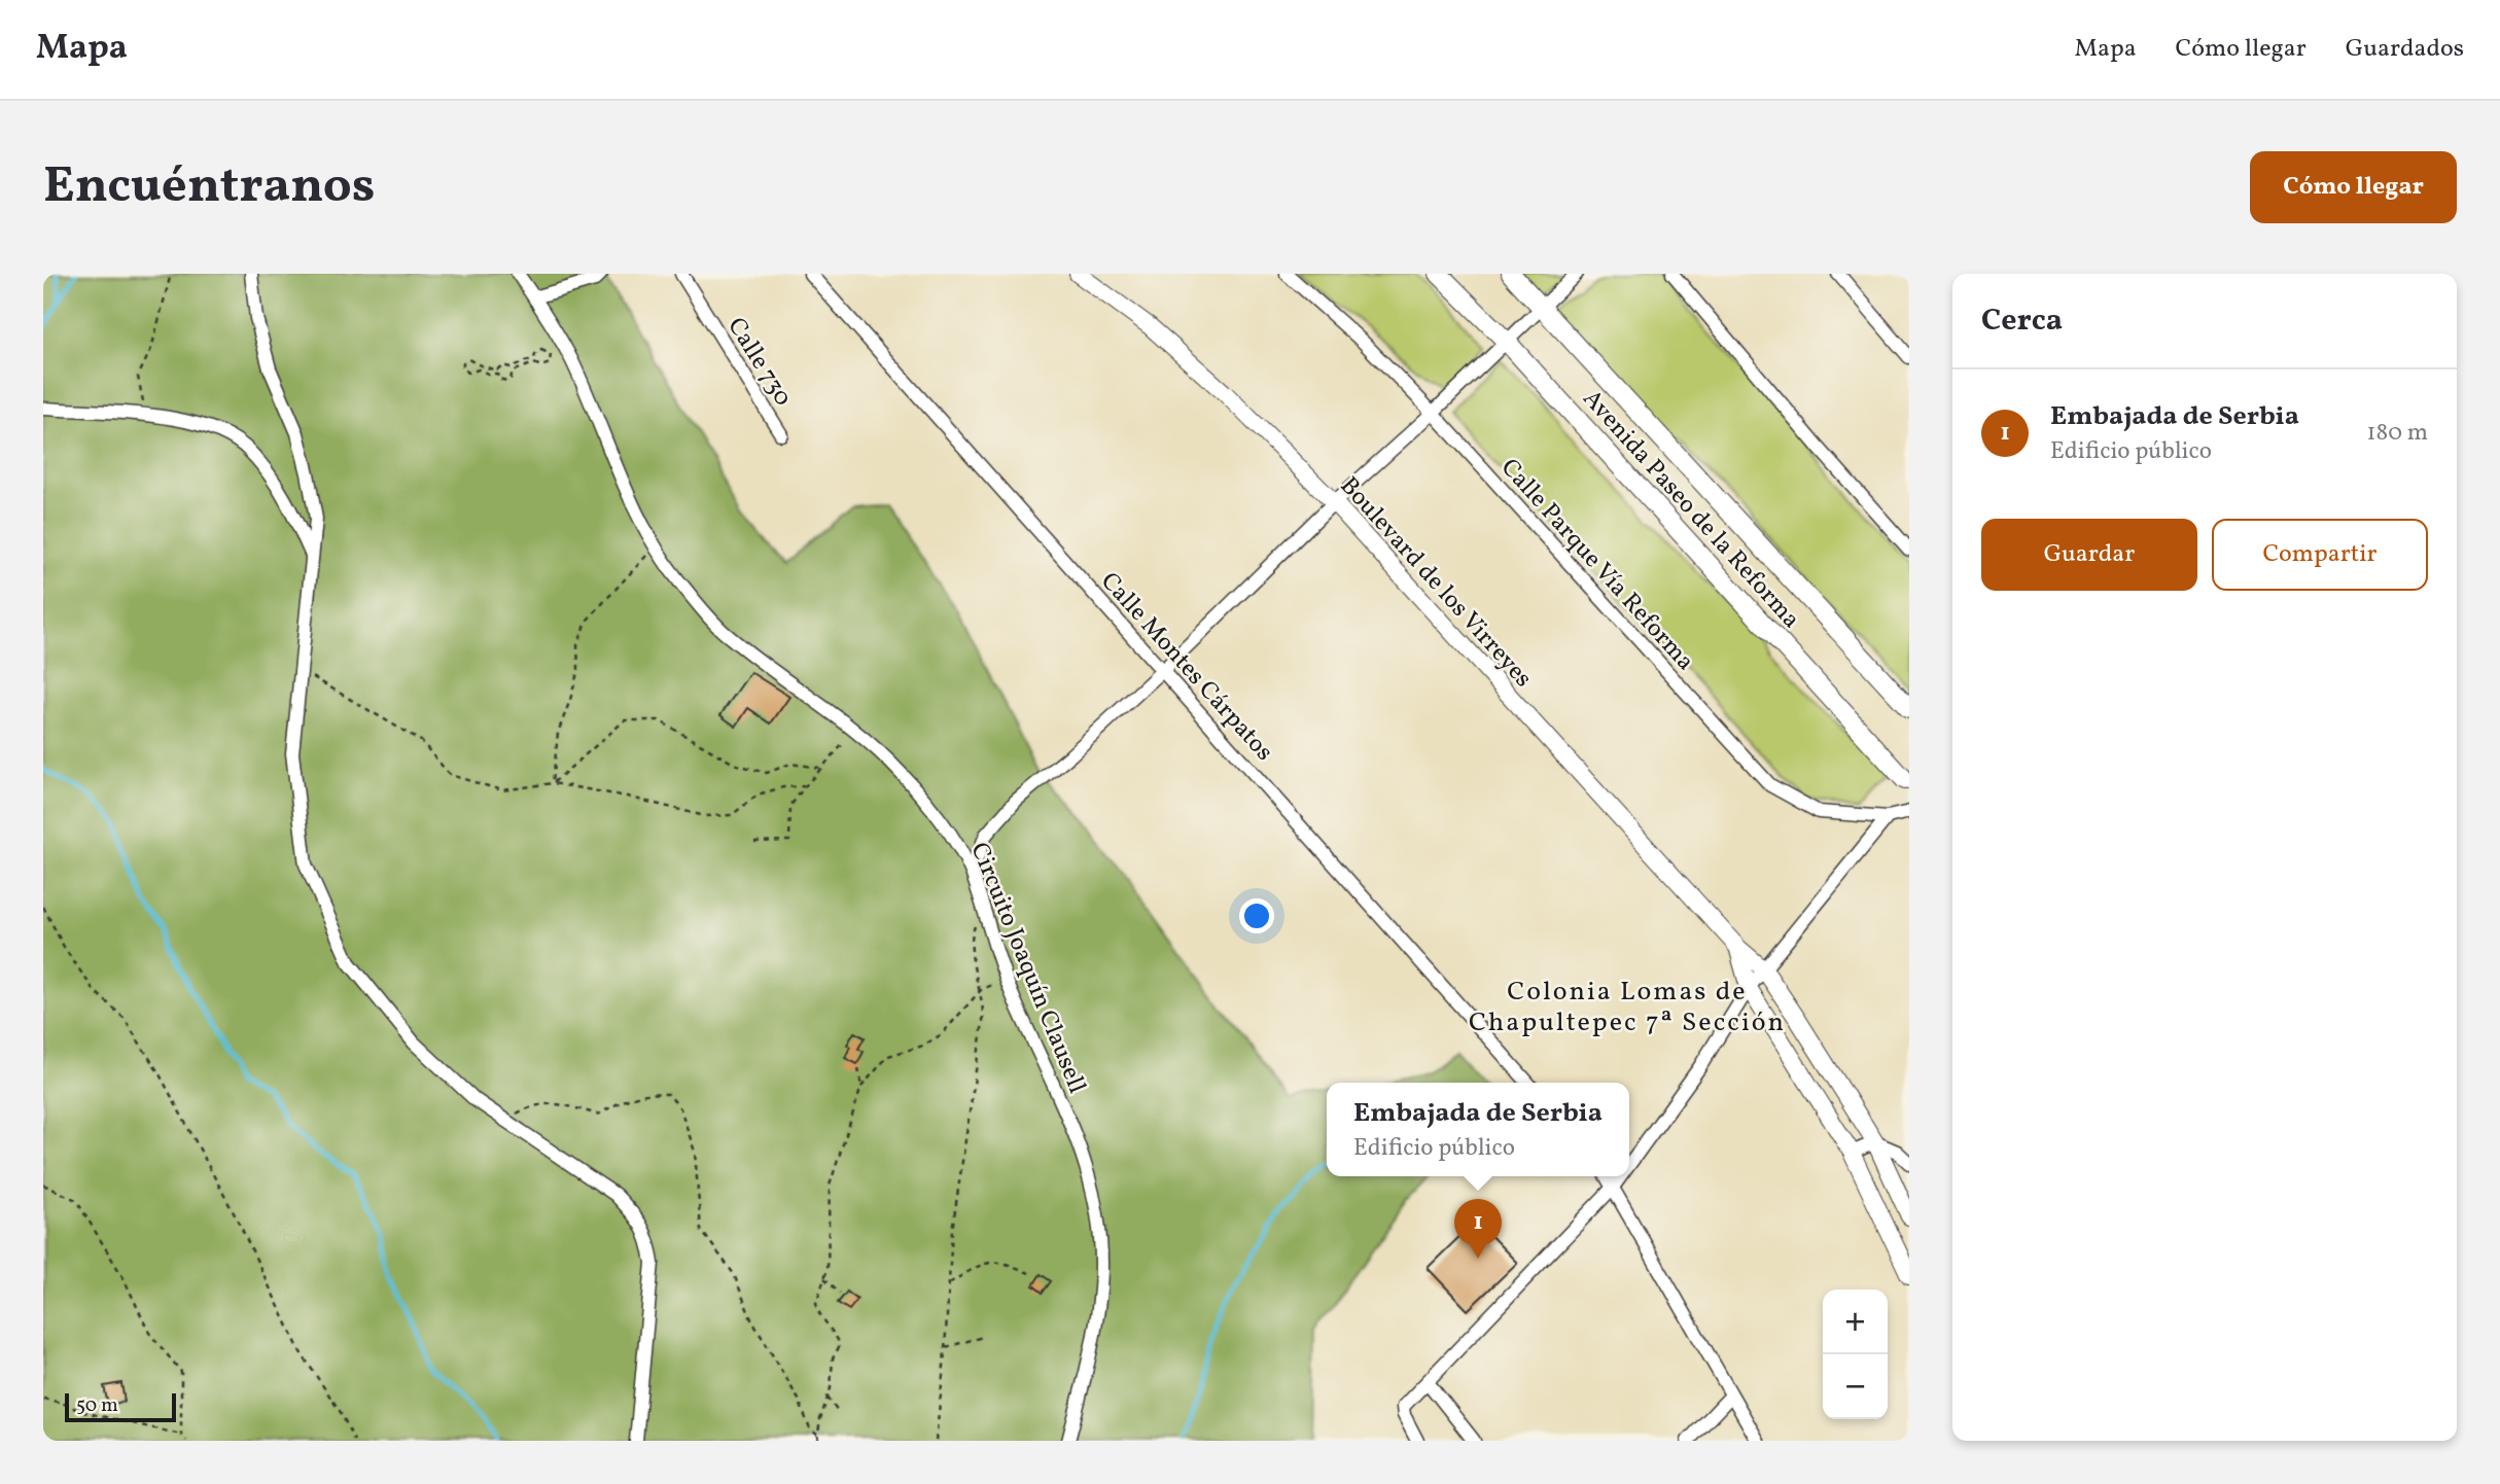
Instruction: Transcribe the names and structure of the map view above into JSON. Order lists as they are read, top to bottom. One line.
{"streets":{"main road":["Avenida Paseo de la Reforma"],"street":["Calle 730","Calle Parque Vía Reforma","Boulevard de los Virreyes","Calle Montes Cárpatos","Circuito Joaquín Clausell"]},"districts":["Colonia Lomas de Chapultepec 7ª Sección"],"scale_bar":"50 m","page":{"header":"Mapa","nav":["Mapa","Cómo llegar","Guardados"],"buttons":["Cómo llegar",["Guardar","Compartir"]],"title":"Encuéntranos","heading":"Cerca","list":[{"mark":"1","name":"Embajada de Serbia","note":"Edificio público","value":"180 m"}],"popup":["Embajada de Serbia","Edificio público"],"pins":"1","map_buttons":["+","−"],"scale":"50 m"}}
